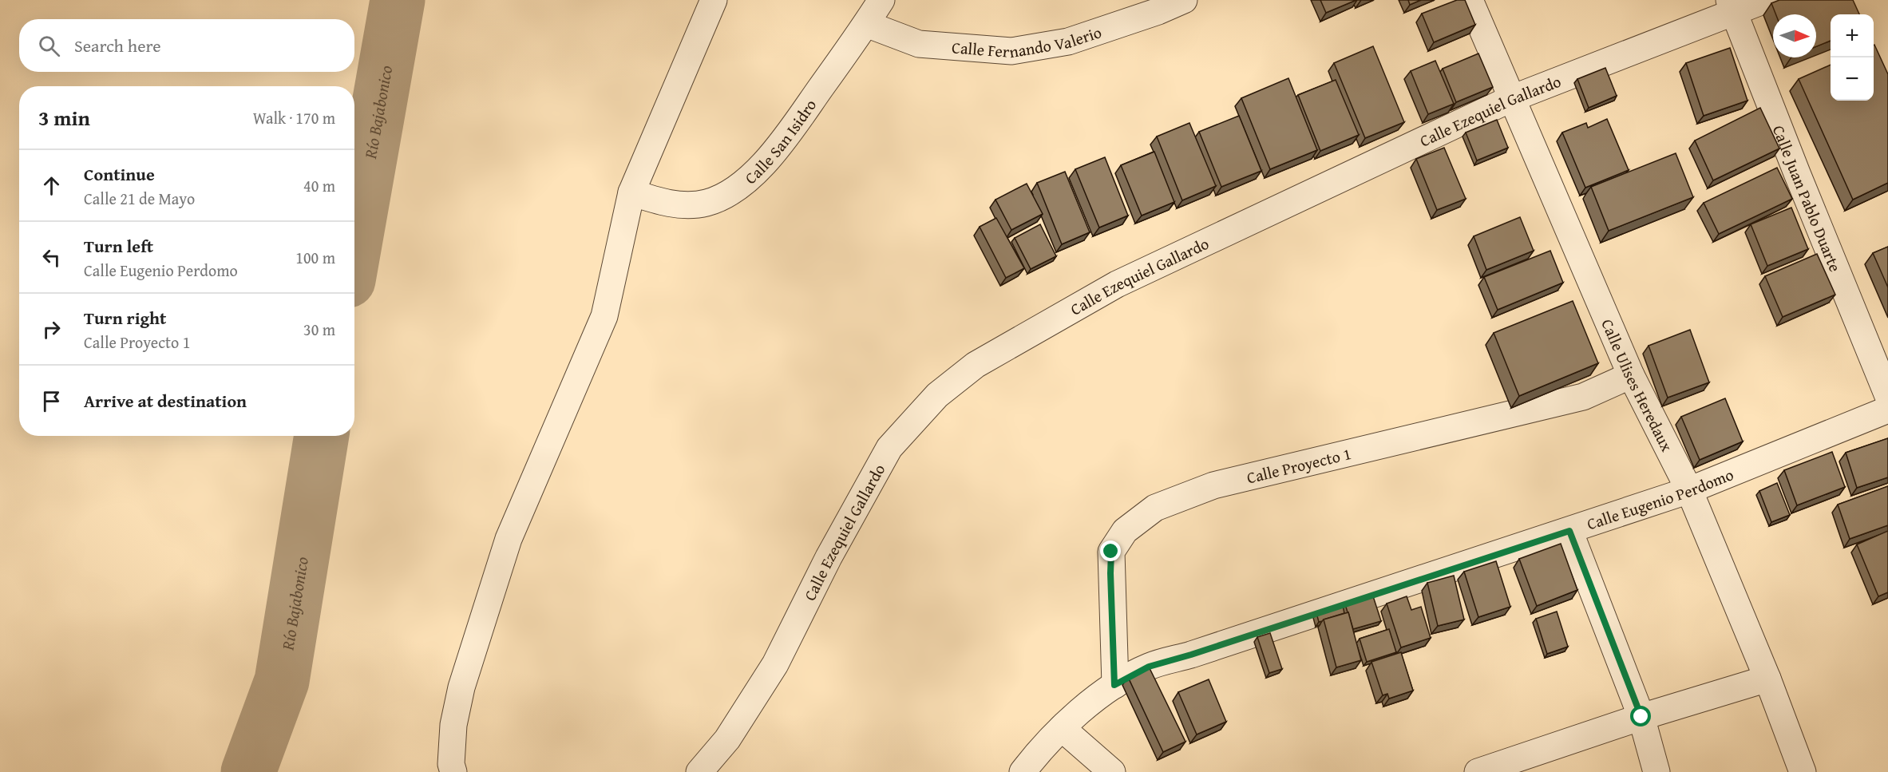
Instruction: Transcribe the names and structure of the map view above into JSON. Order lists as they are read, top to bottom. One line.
{"streets":{"street":["Calle Fernando Valerio","Calle Ezequiel Gallardo","Calle San Isidro","Calle Juan Pablo Duarte","Calle Ulises Heredaux","Calle Proyecto 1","Calle Eugenio Perdomo"]},"crossings":[["Calle Fernando Valerio","Calle San Isidro"],["Calle Ezequiel Gallardo","Calle Juan Pablo Duarte"],["Calle Ezequiel Gallardo","Calle Ulises Heredaux"],["Calle Ulises Heredaux","Calle Proyecto 1"],["Calle Ulises Heredaux","Calle Eugenio Perdomo"],["Calle Proyecto 1","Calle Eugenio Perdomo"]],"water":["Río Bajabonico"],"north":"right","page":{"map_buttons":["+","−"],"search":"Search here","heading":["3 min","Walk · 170 m"],"list":[["Continue","Calle 21 de Mayo","40 m"],["Turn left","Calle Eugenio Perdomo","100 m"],["Turn right","Calle Proyecto 1","30 m"],"Arrive at destination"]}}
